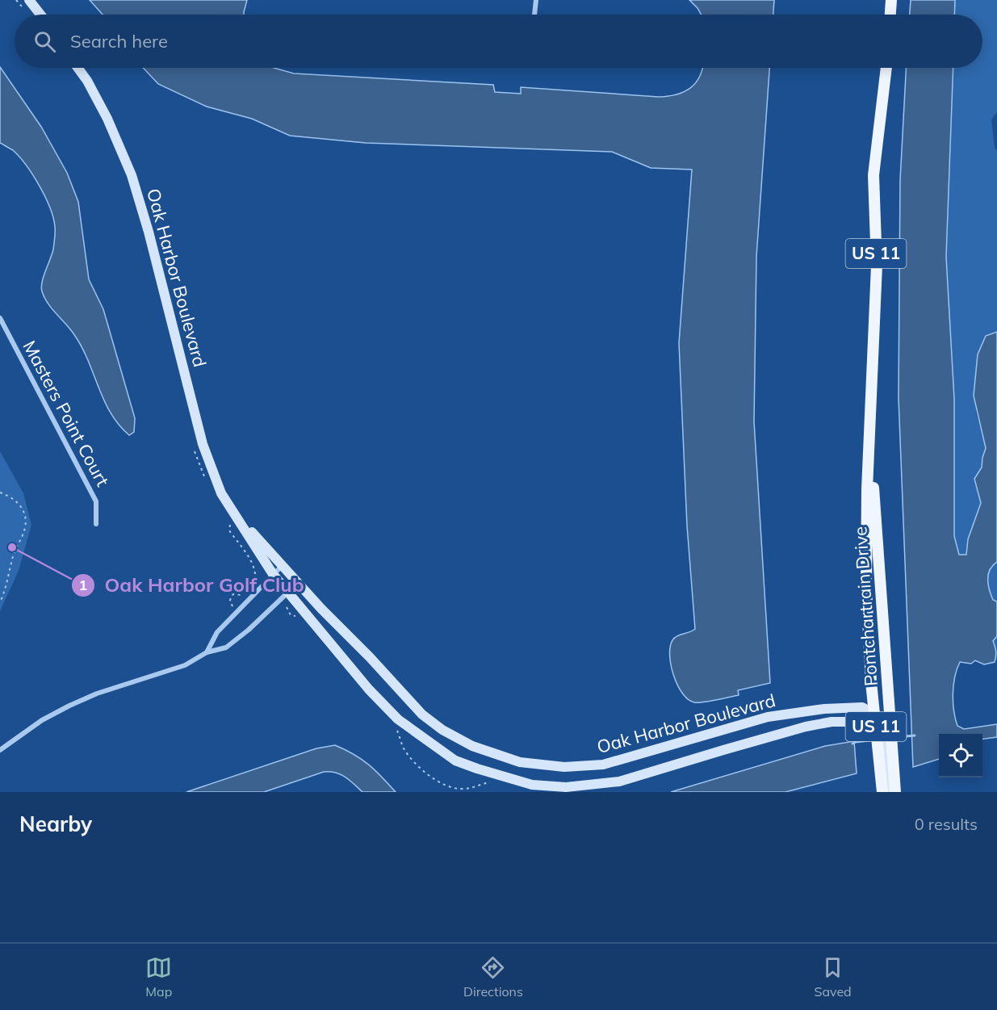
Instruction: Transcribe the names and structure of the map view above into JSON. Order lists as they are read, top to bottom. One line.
{"streets":{"main road":["US 11","Pontchartrain Drive"],"street":["Oak Harbor Boulevard","Masters Point Court"]},"crossings":[["Oak Harbor Boulevard","Pontchartrain Drive"]],"places":["Oak Harbor Golf Club"],"page":{"search":"Search here","heading":["Nearby","0 results"],"nav":["Map","Directions","Saved"]}}
